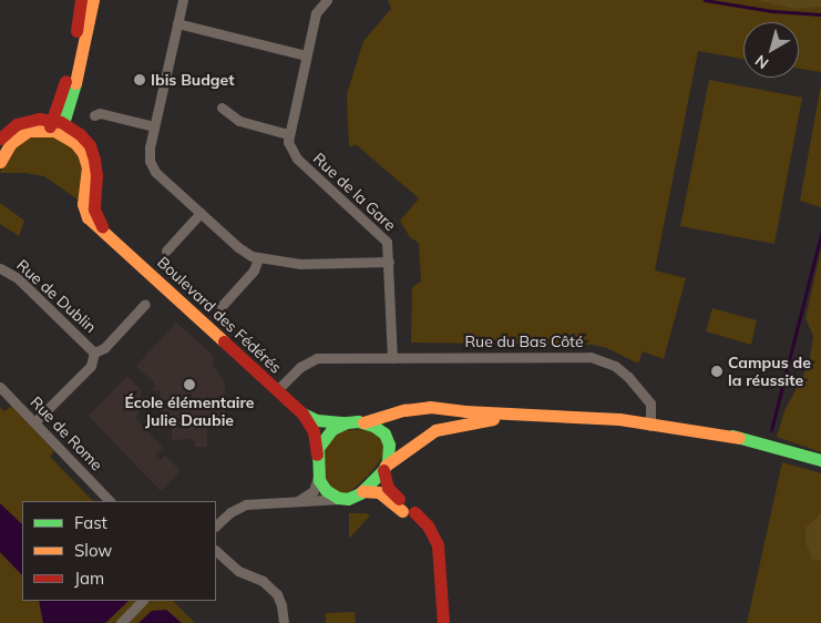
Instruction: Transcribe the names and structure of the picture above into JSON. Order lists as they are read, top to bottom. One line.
{"streets":{"main road":["Boulevard des Fédérés"],"street":["Rue de la Gare","Rue de Dublin","Rue du Bas Côté","Rue de Rome"]},"crossings":[["Rue de la Gare","Rue du Bas Côté"],["Rue de Dublin","Rue de Rome"]],"places":["Ibis Budget","Campus de la réussite","École élémentaire Julie Daubie"],"legend":["Fast","Slow","Jam"],"north":"bottom left"}
